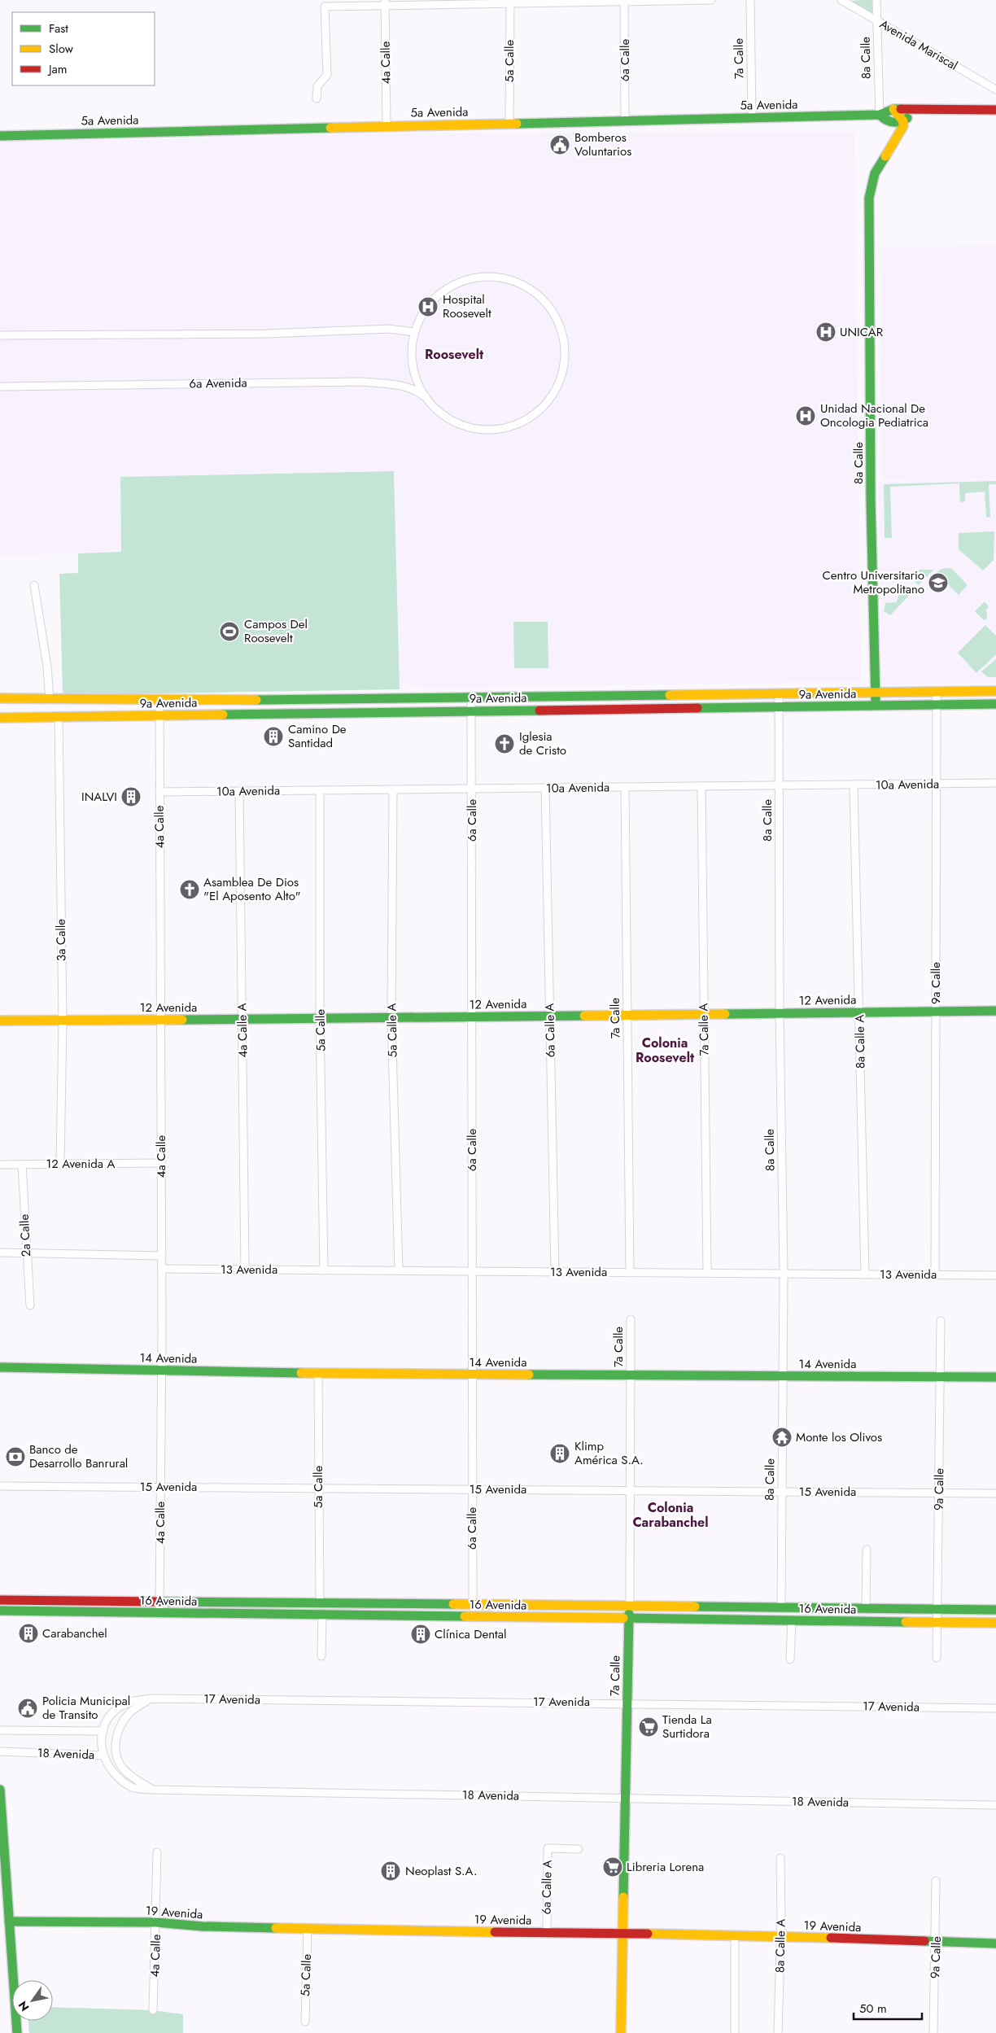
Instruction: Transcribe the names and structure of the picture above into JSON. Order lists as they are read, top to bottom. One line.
{"streets":{"main road":["8a Calle","7a Calle","5a Avenida","9a Avenida","12 Avenida","14 Avenida","16 Avenida","19 Avenida"],"street":["Avenida Mariscal","6a Calle","5a Calle","4a Calle","6a Avenida","10a Avenida","3a Calle","9a Calle","7a Calle A","4a Calle A","5a Calle A","6a Calle A","8a Calle A","12 Avenida A","2a Calle","13 Avenida","15 Avenida","17 Avenida","18 Avenida"]},"crossings":[["Avenida Mariscal","8a Calle"],["8a Calle","5a Avenida"],["8a Calle","9a Avenida"],["8a Calle","10a Avenida"],["8a Calle","12 Avenida"],["8a Calle","13 Avenida"],["8a Calle","14 Avenida"],["8a Calle","15 Avenida"],["8a Calle","16 Avenida"],["7a Calle","5a Avenida"],["7a Calle","10a Avenida"],["7a Calle","12 Avenida"],["7a Calle","13 Avenida"],["7a Calle","14 Avenida"],["7a Calle","15 Avenida"],["7a Calle","16 Avenida"],["7a Calle","17 Avenida"],["7a Calle","18 Avenida"],["7a Calle","19 Avenida"],["6a Calle","5a Avenida"],["6a Calle","9a Avenida"],["6a Calle","10a Avenida"],["6a Calle","12 Avenida"],["6a Calle","13 Avenida"],["6a Calle","14 Avenida"],["6a Calle","15 Avenida"],["6a Calle","16 Avenida"],["5a Calle","5a Avenida"],["5a Calle","10a Avenida"],["5a Calle","12 Avenida"],["5a Calle","13 Avenida"],["5a Calle","14 Avenida"],["5a Calle","15 Avenida"],["5a Calle","16 Avenida"],["5a Calle","19 Avenida"],["4a Calle","5a Avenida"],["4a Calle","9a Avenida"],["4a Calle","10a Avenida"],["4a Calle","12 Avenida"],["4a Calle","12 Avenida A"],["4a Calle","13 Avenida"],["4a Calle","14 Avenida"],["4a Calle","15 Avenida"],["4a Calle","16 Avenida"],["4a Calle","19 Avenida"],["9a Avenida","3a Calle"],["9a Avenida","9a Calle"],["10a Avenida","9a Calle"],["10a Avenida","7a Calle A"],["10a Avenida","4a Calle A"],["10a Avenida","5a Calle A"],["10a Avenida","6a Calle A"],["10a Avenida","8a Calle A"],["3a Calle","12 Avenida"],["3a Calle","12 Avenida A"],["9a Calle","12 Avenida"],["9a Calle","13 Avenida"],["9a Calle","14 Avenida"],["9a Calle","15 Avenida"],["9a Calle","16 Avenida"],["9a Calle","19 Avenida"],["12 Avenida","7a Calle A"],["12 Avenida","4a Calle A"],["12 Avenida","5a Calle A"],["12 Avenida","6a Calle A"],["12 Avenida","8a Calle A"],["7a Calle A","13 Avenida"],["4a Calle A","13 Avenida"],["5a Calle A","13 Avenida"],["6a Calle A","13 Avenida"],["6a Calle A","19 Avenida"],["8a Calle A","13 Avenida"],["8a Calle A","19 Avenida"],["12 Avenida A","2a Calle"],["17 Avenida","18 Avenida"]],"districts":["Roosevelt","Colonia Roosevelt","Colonia Carabanchel"],"places":{"public building":["Bomberos Voluntarios","Policia Municipal de Transito"],"hospital":["Hospital Roosevelt","UNICAR","Unidad Nacional De Oncologia Pediatrica"],"school or university":["Centro Universitario Metropolitano"],"sports":["Campos Del Roosevelt"],"building":["Camino De Santidad","INALVI","Klimp América S.A.","Carabanchel","Clínica Dental","Neoplast S.A."],"church":["Iglesia de Cristo","Asamblea De Dios \"El Aposento Alto\""],"temple":["Monte los Olivos"],"bank":["Banco de Desarrollo Banrural"],"supermarket":["Tienda La Surtidora","Libreria Lorena"]},"legend":["Fast","Slow","Jam"],"scale_bar":"50 m","north":"bottom left"}
